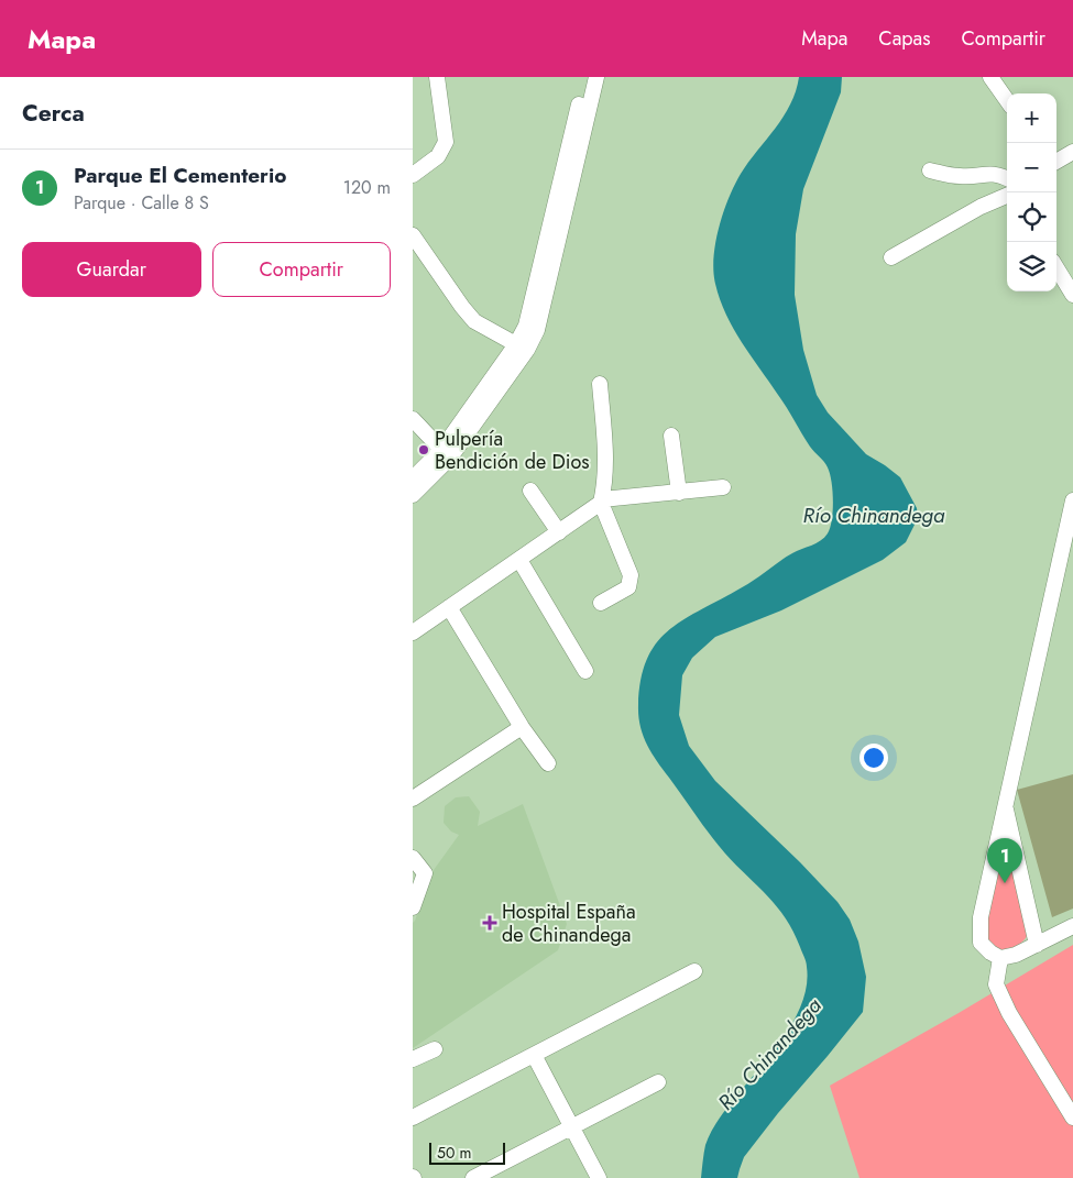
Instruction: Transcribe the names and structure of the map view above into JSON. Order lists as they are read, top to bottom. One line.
{"water":["Río Chinandega"],"places":{"other":["Pulpería Bendición de Dios"],"health":["Hospital España de Chinandega"]},"scale_bar":"50 m","page":{"header":"Mapa","nav":["Mapa","Capas","Compartir"],"heading":"Cerca","map_buttons":["+","−"],"list":[{"mark":"1","name":"Parque El Cementerio","note":"Parque · Calle 8 S","value":"120 m"}],"buttons":["Guardar","Compartir"],"pins":"1","scale":"50 m"}}
